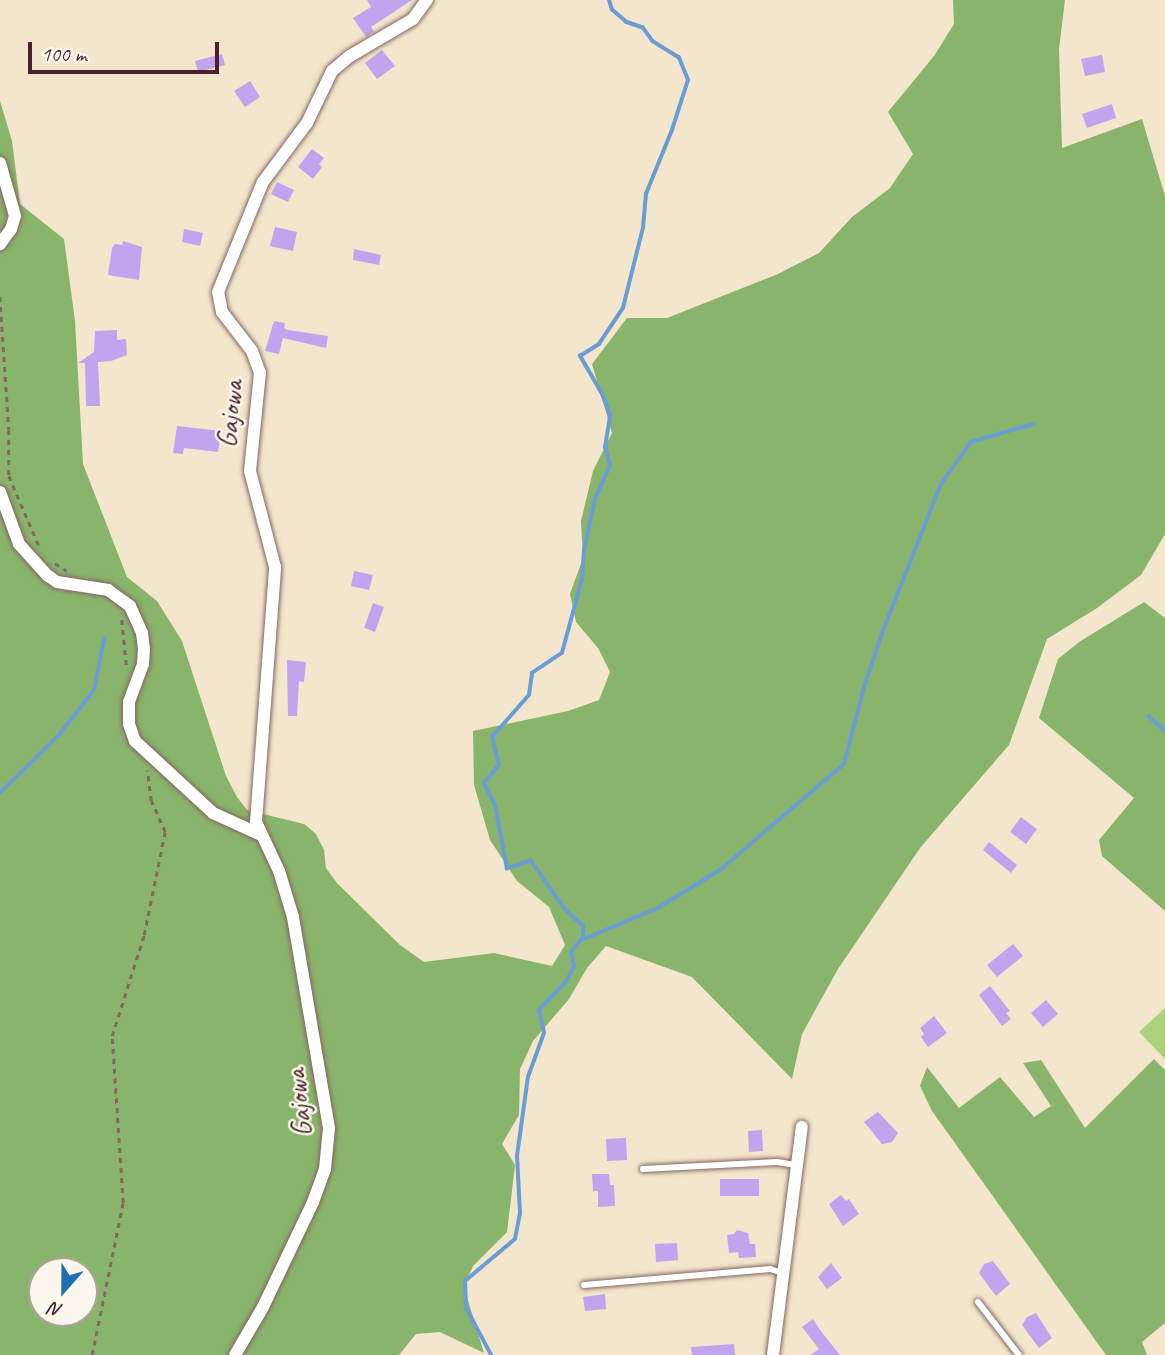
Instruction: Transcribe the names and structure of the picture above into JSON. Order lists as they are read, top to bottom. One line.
{"streets":{"street":["Gajowa"]},"scale_bar":"100 m","north":"bottom"}
